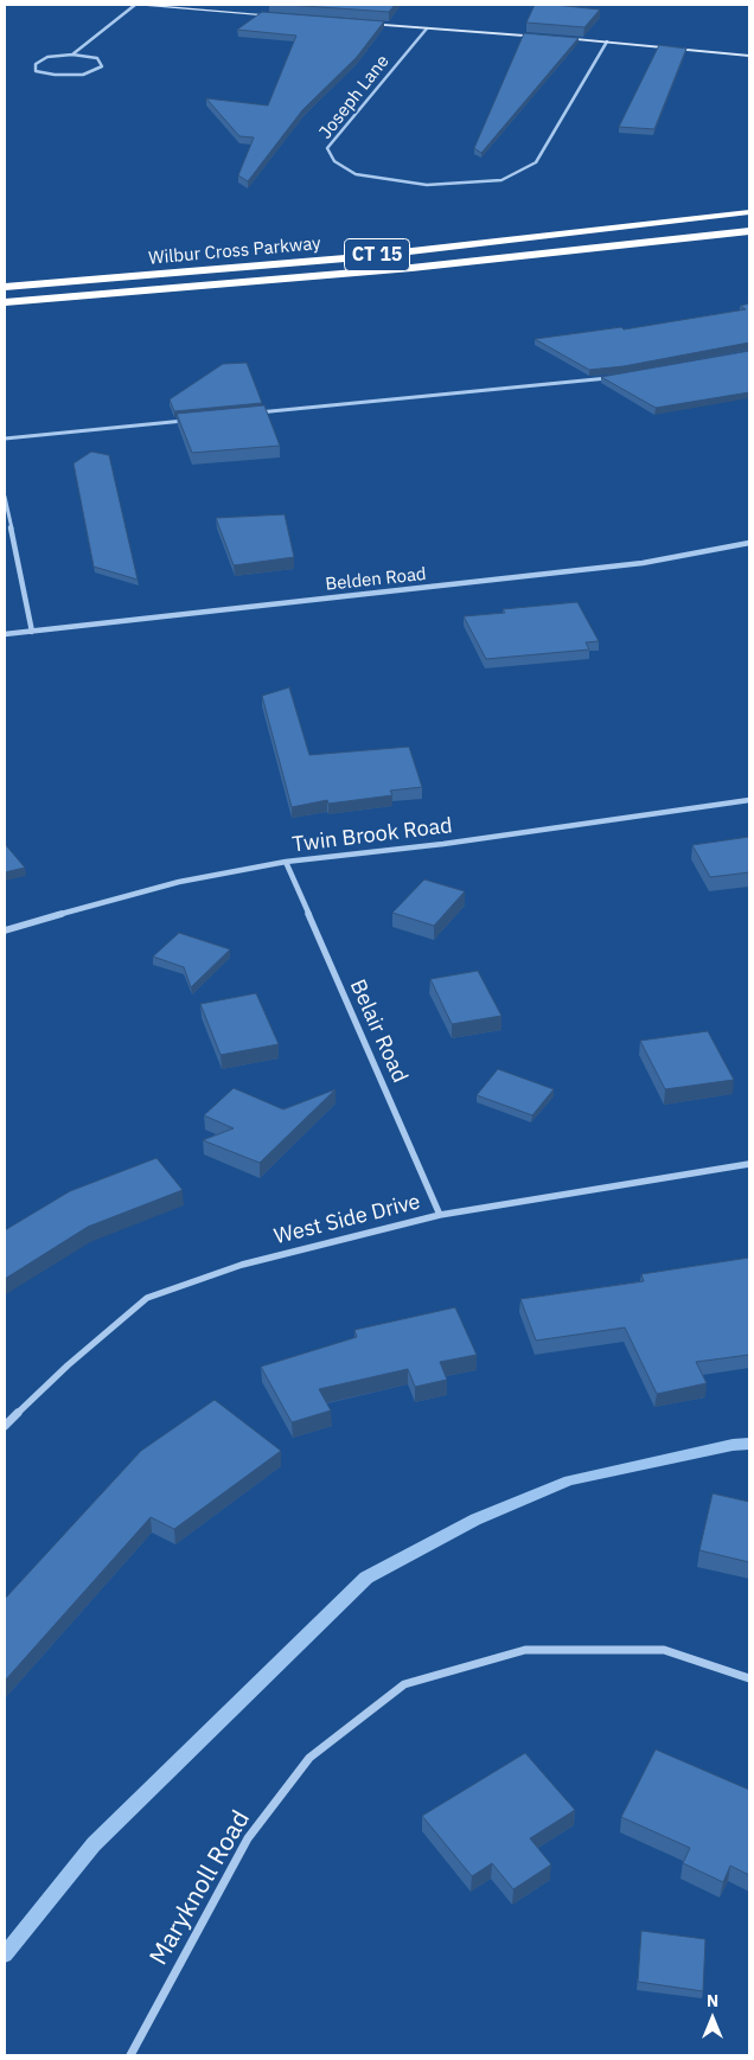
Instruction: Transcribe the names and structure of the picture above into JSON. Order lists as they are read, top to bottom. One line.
{"streets":{"highway":["Wilbur Cross Parkway","CT 15"],"street":["Joseph Lane","Belden Road","Twin Brook Road","Belair Road","West Side Drive","Maryknoll Road"]},"crossings":[["Twin Brook Road","Belair Road"],["Belair Road","West Side Drive"]],"north":"top"}
